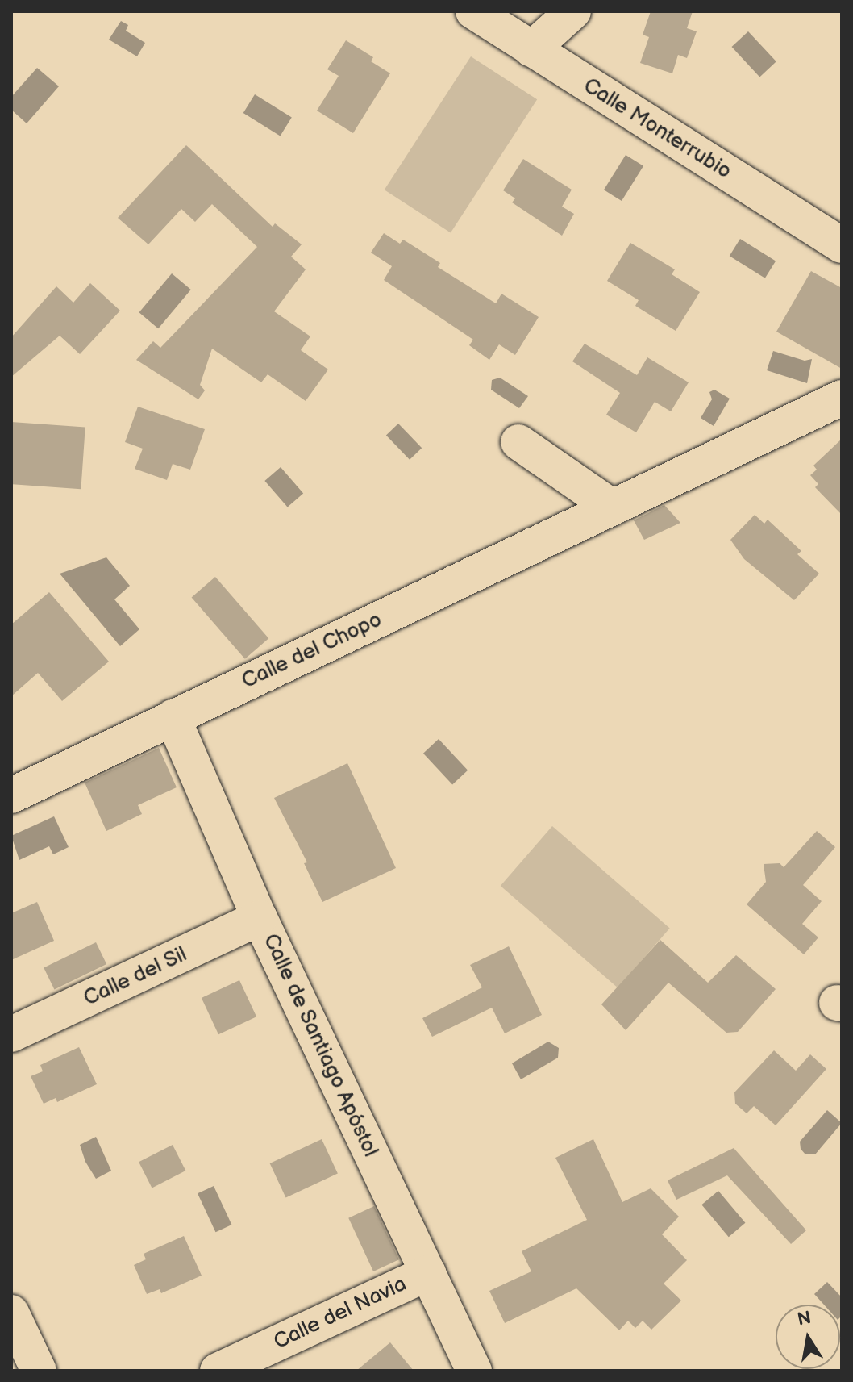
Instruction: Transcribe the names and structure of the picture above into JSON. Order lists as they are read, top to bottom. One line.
{"streets":{"street":["Calle Monterrubio","Calle del Chopo","Calle del Sil","Calle de Santiago Apóstol","Calle del Navia"]},"crossings":[["Calle del Chopo","Calle de Santiago Apóstol"],["Calle del Sil","Calle de Santiago Apóstol"],["Calle de Santiago Apóstol","Calle del Navia"]],"north":"top"}
